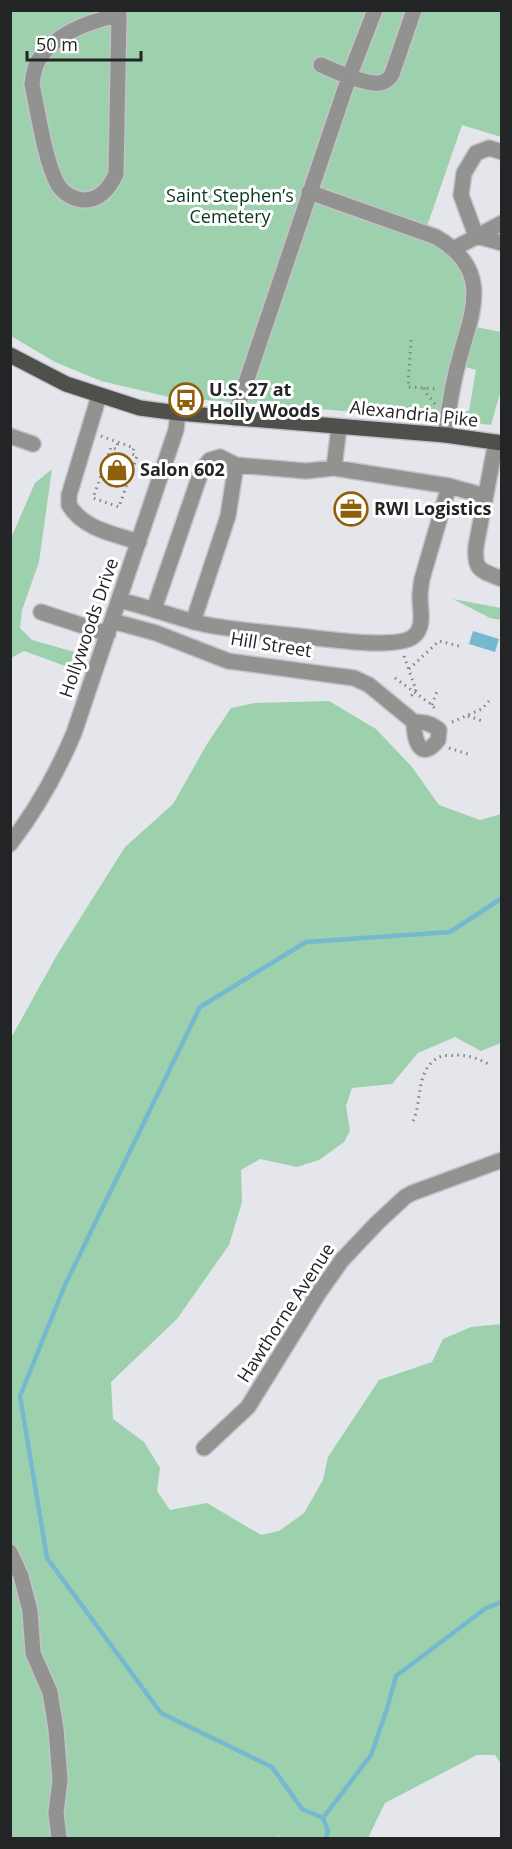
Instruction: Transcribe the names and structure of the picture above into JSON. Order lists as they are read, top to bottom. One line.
{"streets":{"main road":["Alexandria Pike"],"street":["Hollywoods Drive","Hill Street","Hawthorne Avenue"]},"crossings":[["Alexandria Pike","Hollywoods Drive"],["Hollywoods Drive","Hill Street"]],"parks":["Saint Stephen’s Cemetery"],"places":{"bus stop":["U.S. 27 at Holly Woods"],"shop":["Salon 602"],"office":["RWI Logistics"]},"scale_bar":"50 m"}
